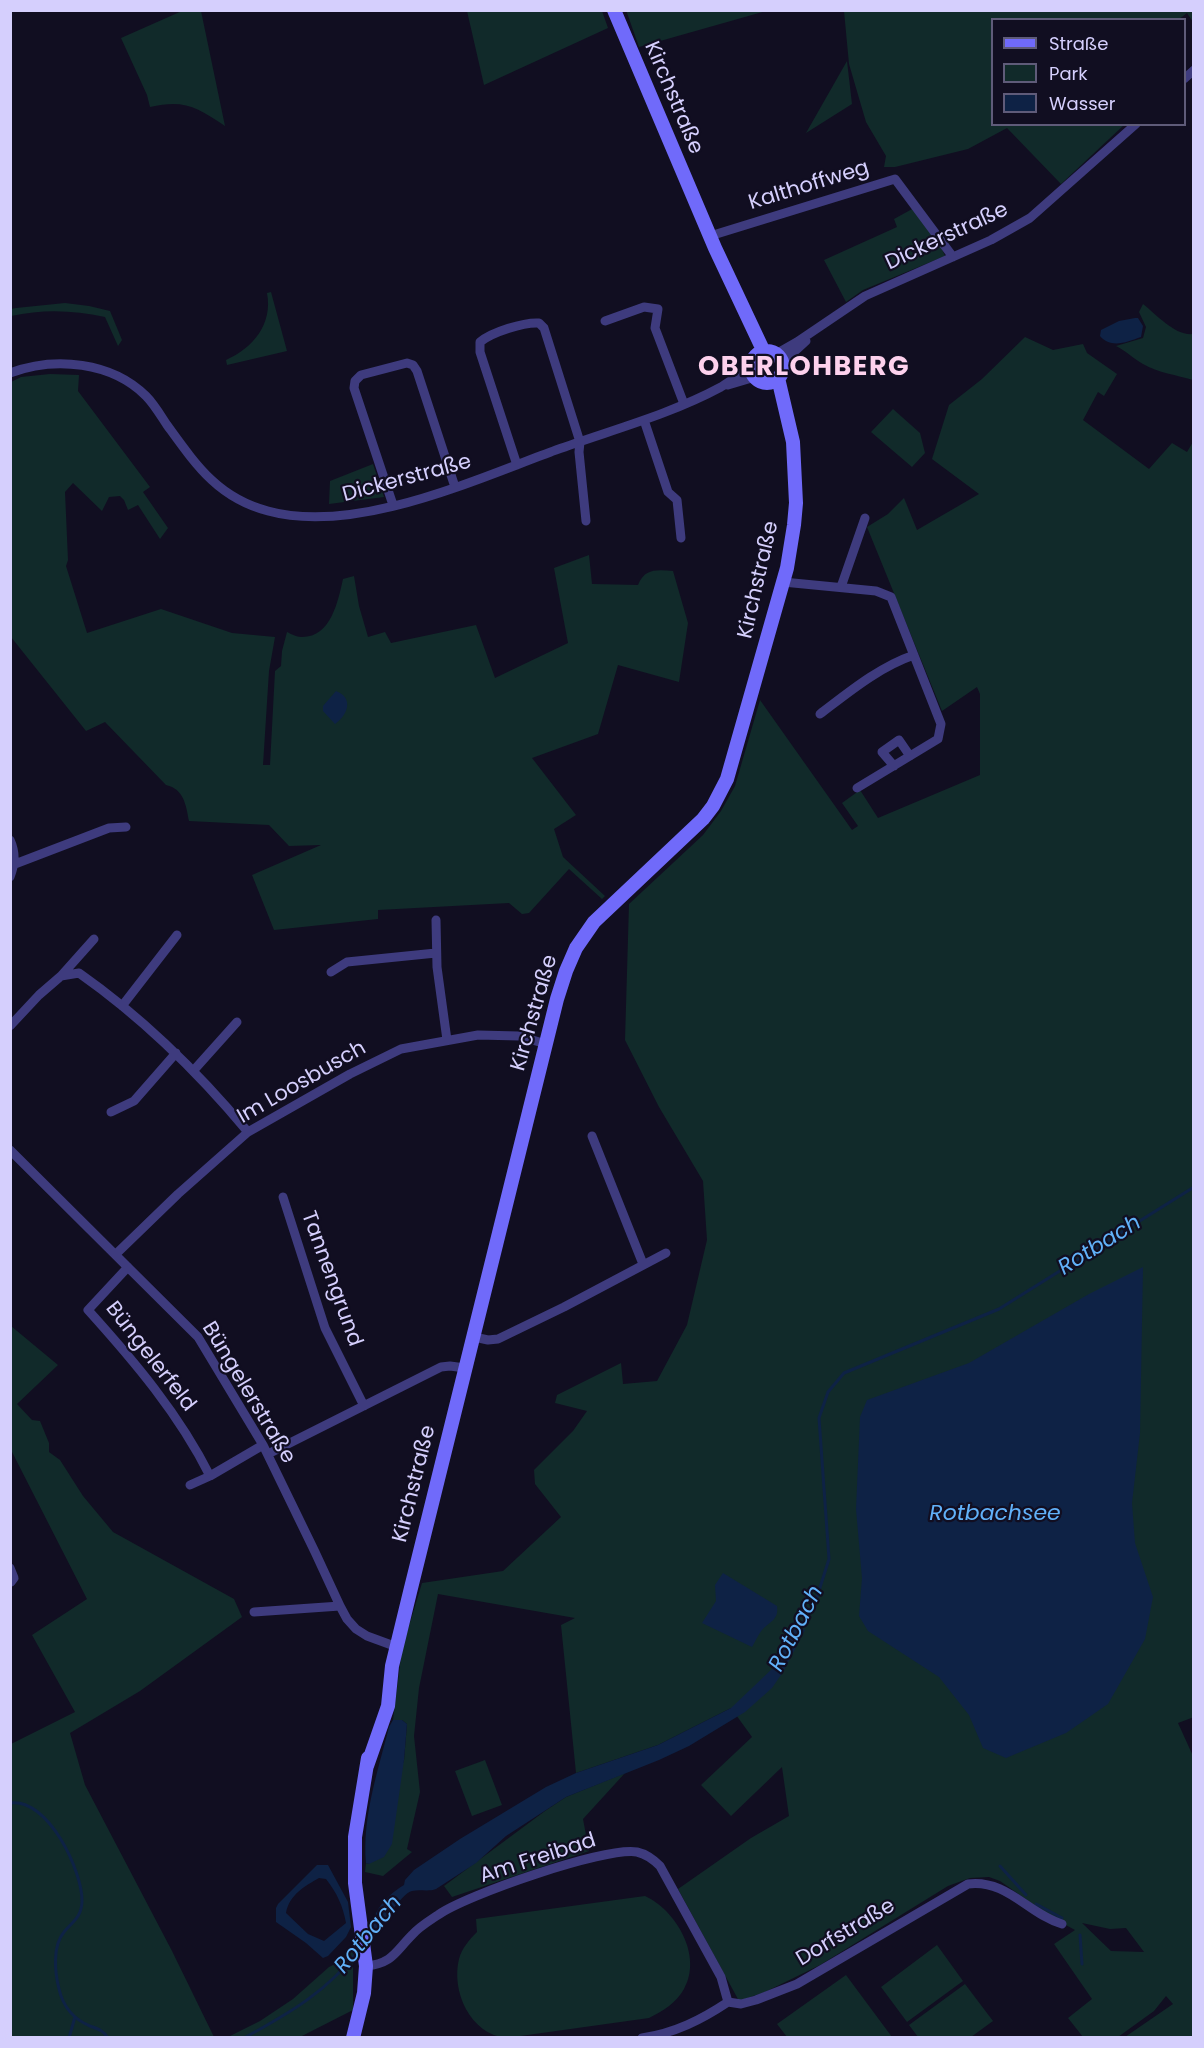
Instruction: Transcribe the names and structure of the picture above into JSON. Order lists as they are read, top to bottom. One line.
{"streets":{"street":["Kirchstraße","Kalthoffweg","Dickerstraße","Im Loosbusch","Tannengrund","Büngelerfeld","Büngelerstraße","Am Freibad","Dorfstraße"]},"crossings":[["Kirchstraße","Kalthoffweg"],["Kirchstraße","Dickerstraße"],["Kirchstraße","Im Loosbusch"],["Kirchstraße","Büngelerstraße"],["Kirchstraße","Am Freibad"],["Kalthoffweg","Dickerstraße"],["Im Loosbusch","Büngelerstraße"],["Büngelerfeld","Büngelerstraße"],["Am Freibad","Dorfstraße"]],"districts":["OBERLOHBERG"],"water":["Rotbach","Rotbachsee"],"legend":["Straße","Park","Wasser"]}
